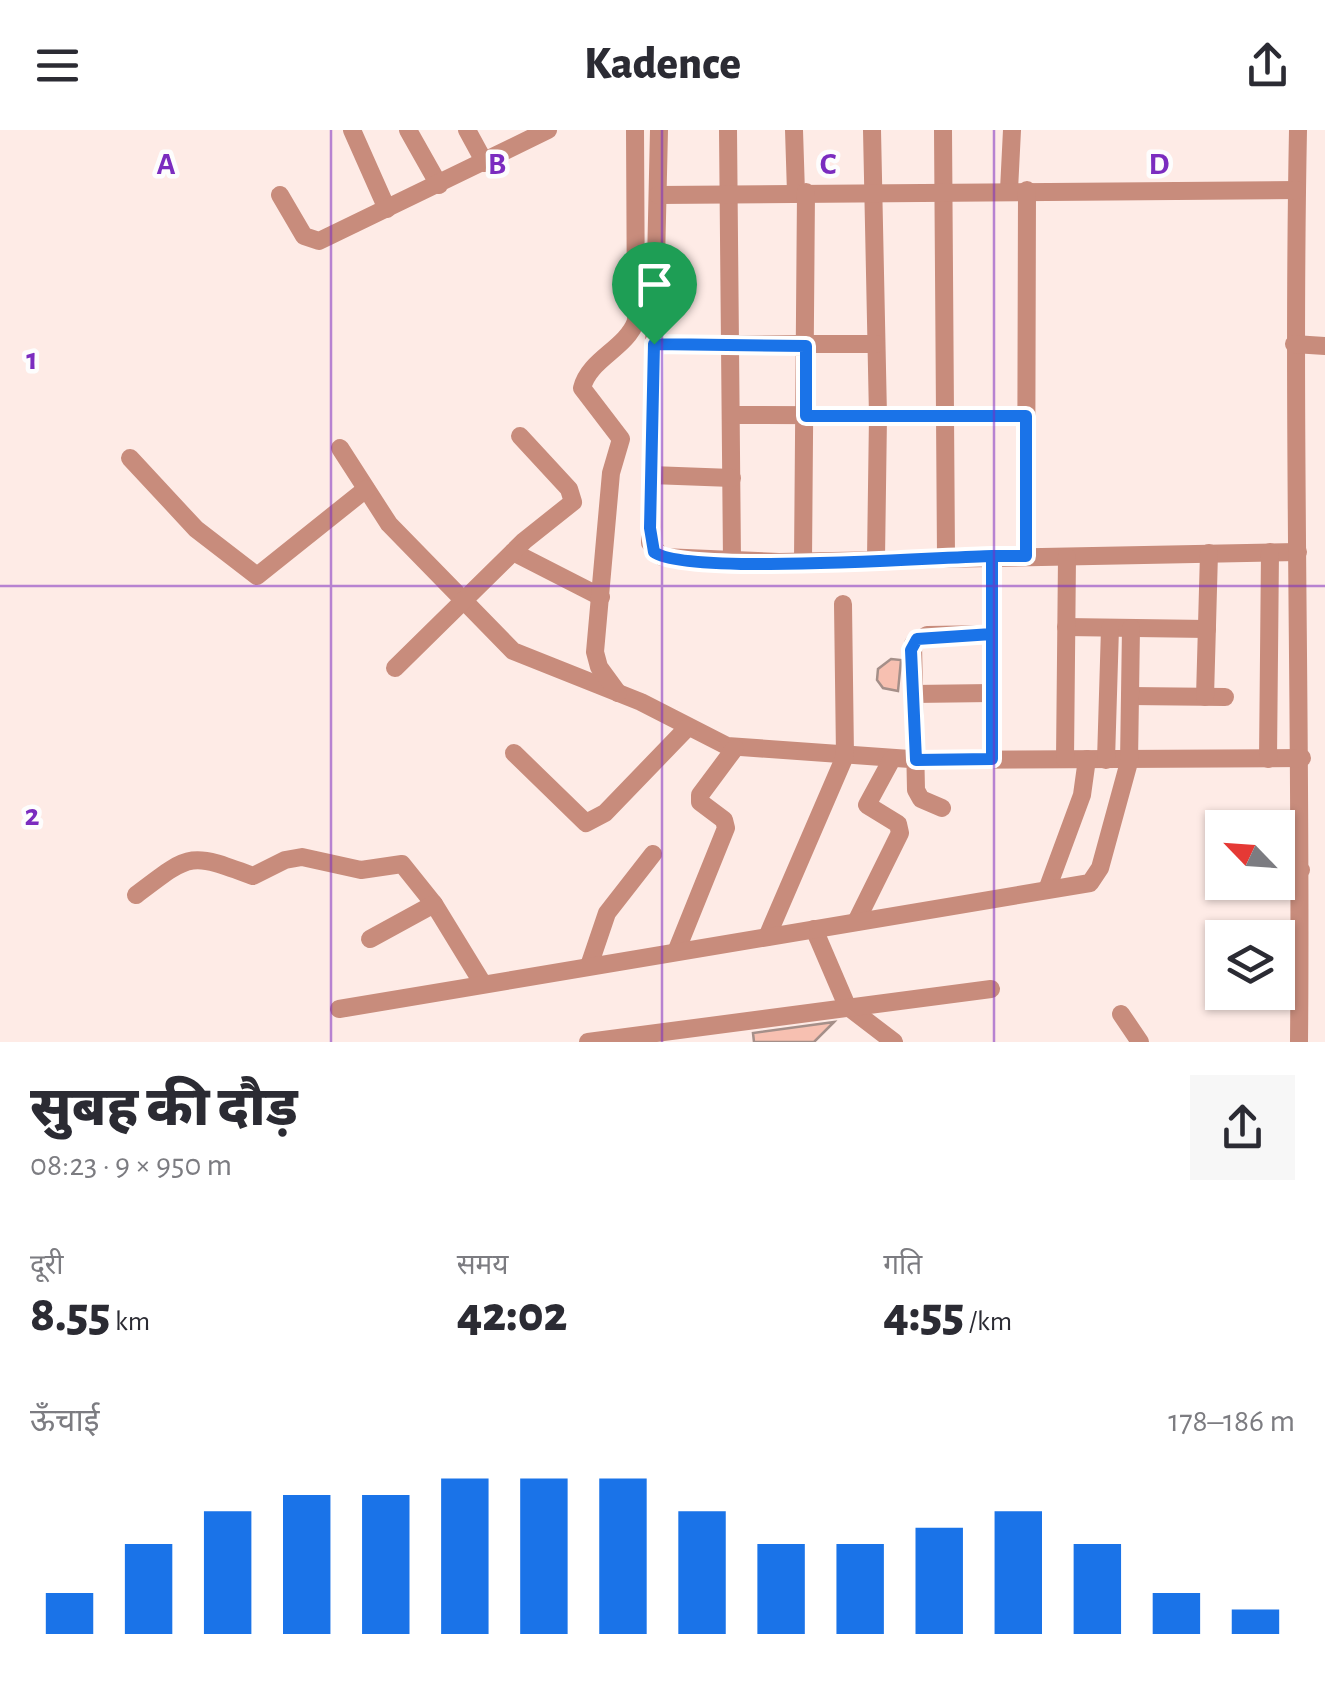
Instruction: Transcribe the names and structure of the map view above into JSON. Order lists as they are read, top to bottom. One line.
{"north":"top left","page":{"header":"Kadence","heading":["सुबह की दौड़","08:23 · 9 × 950 m"],"stats":[["दूरी","8.55 km"],["समय","42:02"],["गति","4:55 /km"]],"chart":["ऊँचाई","178–186 m"]},"grid":{"columns":["A","B","C","D"],"rows":["1","2"]}}
